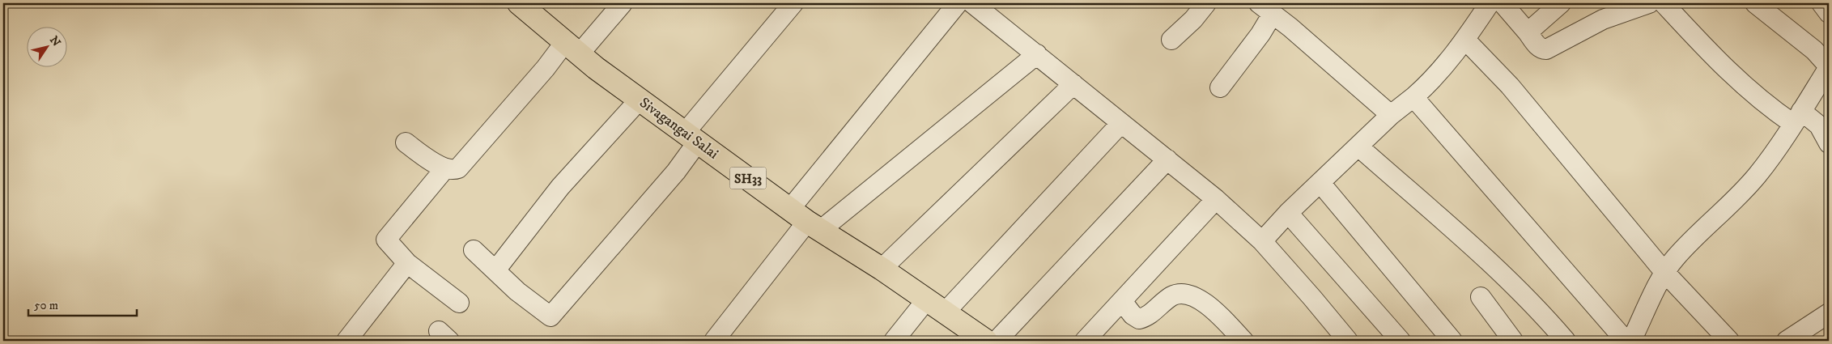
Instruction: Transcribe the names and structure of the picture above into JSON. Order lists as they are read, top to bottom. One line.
{"streets":{"main road":["Sivagangai Salai","SH33"]},"scale_bar":"50 m","north":"top right"}
